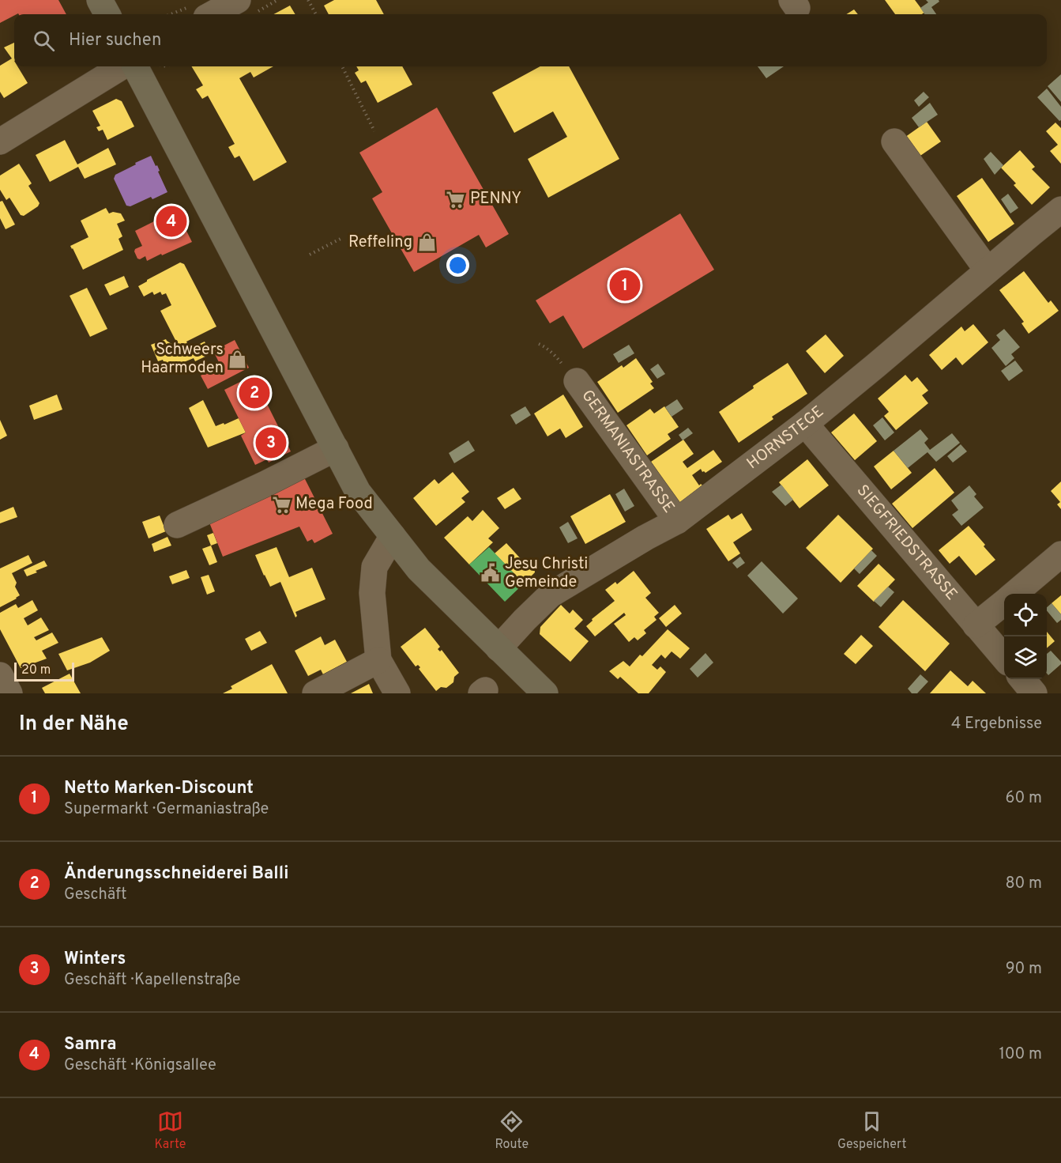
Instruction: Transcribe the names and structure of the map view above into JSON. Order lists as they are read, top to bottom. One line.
{"streets":{"street":["HORNSTEGE","GERMANIASTRASSE","SIEGFRIEDSTRASSE"]},"crossings":[["HORNSTEGE","GERMANIASTRASSE"],["HORNSTEGE","SIEGFRIEDSTRASSE"]],"places":{"supermarket":["PENNY","Mega Food"],"shop":["Reffeling","Schweers Haarmoden"],"public building":["Jesu Christi Gemeinde"]},"scale_bar":"20 m","page":{"search":"Hier suchen","pins":["4","1","2","3"],"scale":"20 m","heading":["In der Nähe","4 Ergebnisse"],"list":[{"mark":"1","name":"Netto Marken-Discount","note":"Supermarkt · Germaniastraße","value":"60 m"},{"mark":"2","name":"Änderungsschneiderei Balli","note":"Geschäft","value":"80 m"},{"mark":"3","name":"Winters","note":"Geschäft · Kapellenstraße","value":"90 m"},{"mark":"4","name":"Samra","note":"Geschäft · Königsallee","value":"100 m"}],"nav":["Karte","Route","Gespeichert"]}}
